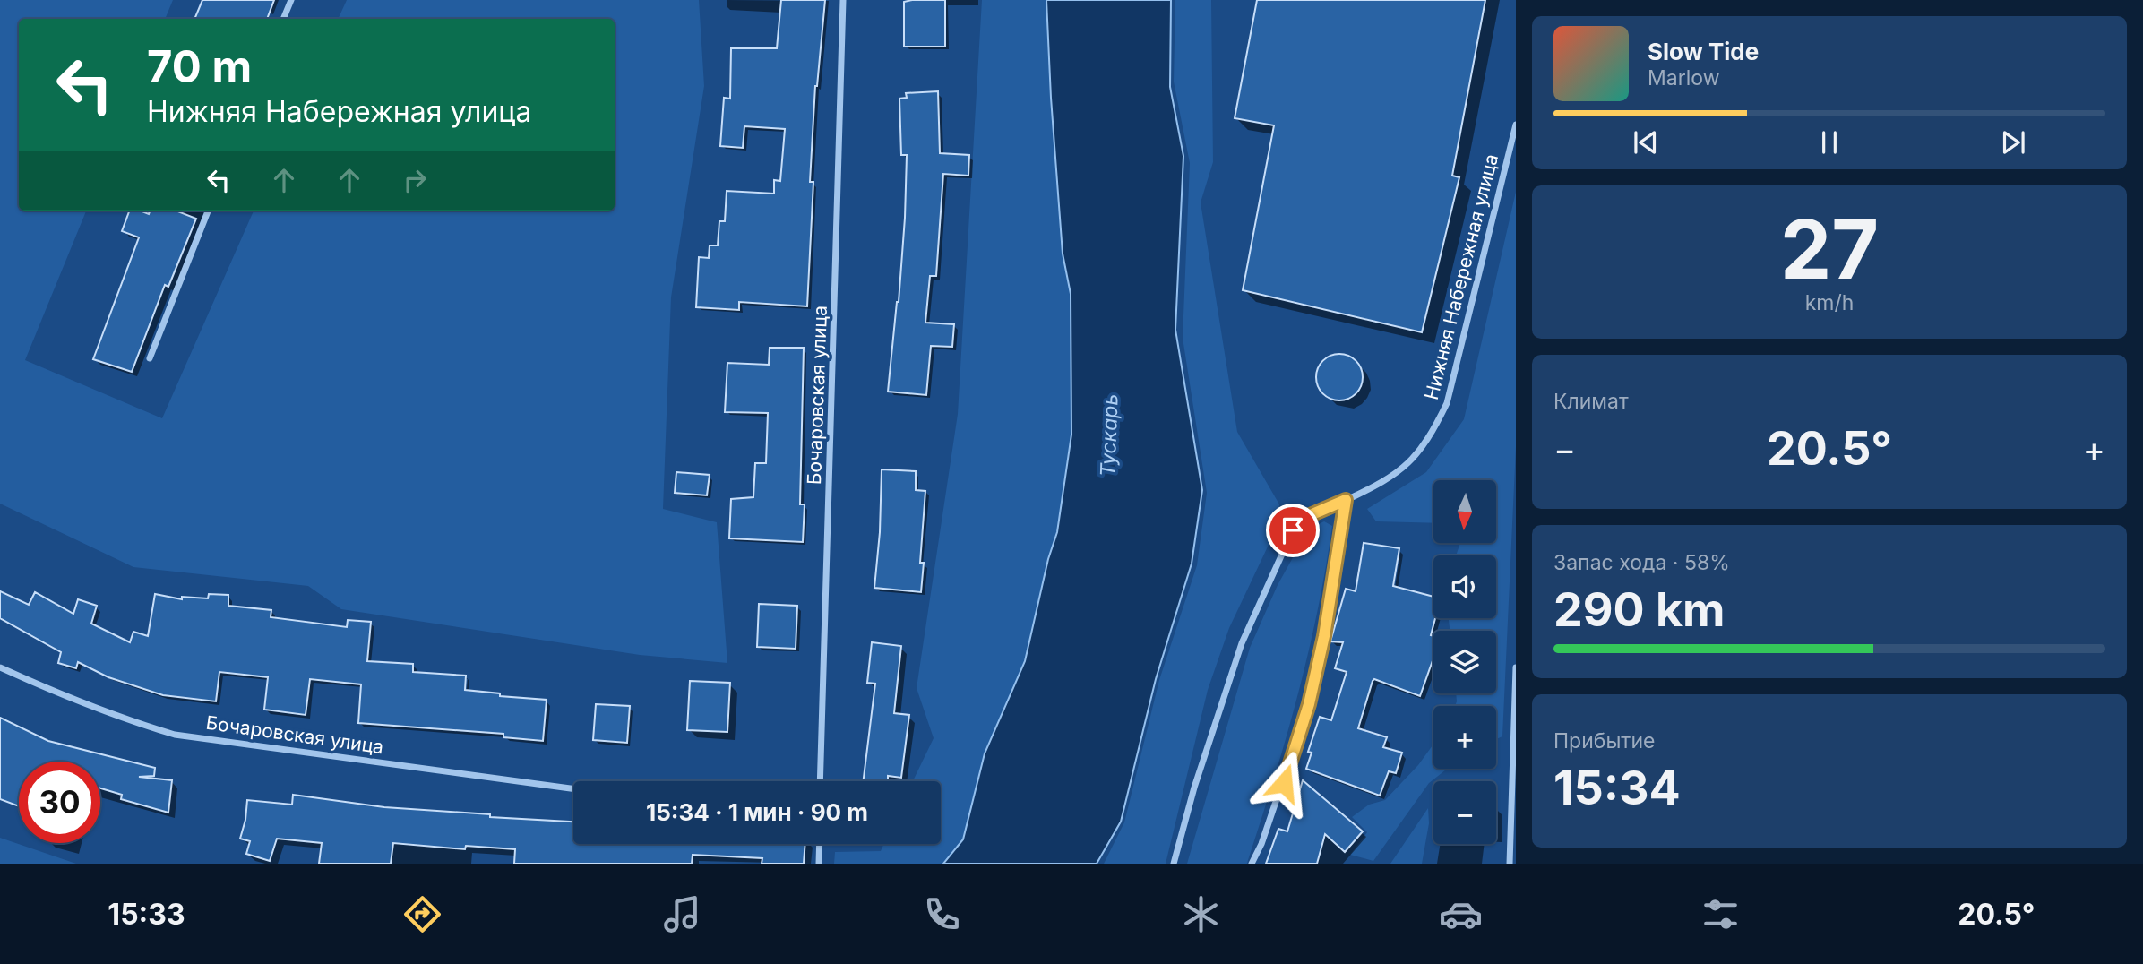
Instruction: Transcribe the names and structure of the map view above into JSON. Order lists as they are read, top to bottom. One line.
{"streets":{"street":["Нижняя Набережная улица","Бочаровская улица"]},"water":["Тускарь"],"north":"bottom","page":{"turn":["70 m","Нижняя Набережная улица"],"song":["Slow Tide","Marlow"],"tile":[["27","km/h"],"Климат",["Запас хода · 58%","290 km"],["Прибытие","15:34"]],"heat":["−","20.5°","+"],"map_buttons":["+","−"],"limit":"30","trip":"15:34 · 1 мин · 90 m","tabs":["15:33","20.5°"]}}
